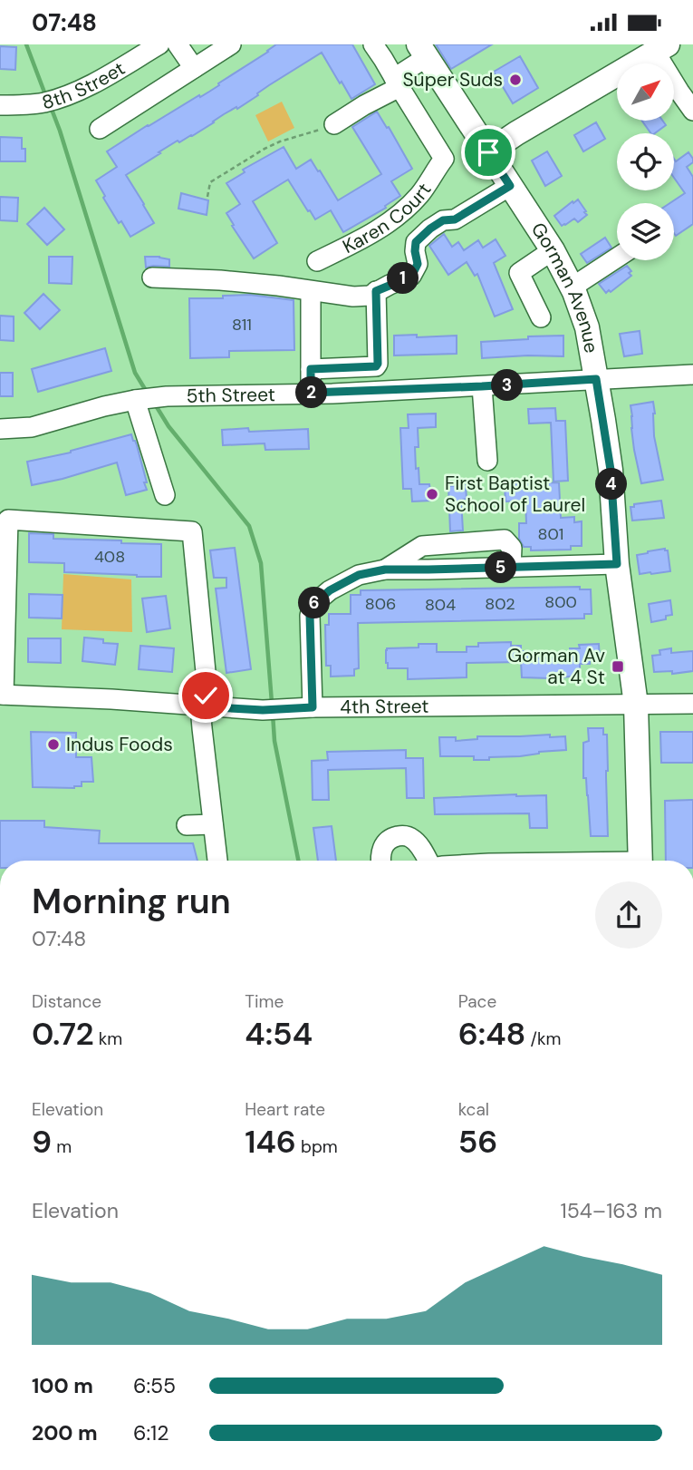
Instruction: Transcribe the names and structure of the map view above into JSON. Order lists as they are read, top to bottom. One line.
{"streets":{"main road":["Gorman Avenue"],"street":["8th Street","Karen Court","5th Street","4th Street"]},"crossings":[["Gorman Avenue","5th Street"],["Gorman Avenue","4th Street"]],"places":{"other":["Super Suds","First Baptist School of Laurel","Indus Foods"],"transit":["Gorman Av at 4 St"]},"house_numbers":["811","801","408","800","806","802","804"],"north":"top right","page":{"status":"07:48","pins":["1","3","2","4","5","6"],"heading":["Morning run","07:48"],"stats":[["Distance","0.72 km"],["Time","4:54"],["Pace","6:48 /km"],["Elevation","9 m"],["Heart rate","146 bpm"],["kcal","56"]],"chart":["Elevation","154–163 m"],"list":[{"name":"100 m","note":"6:55"},{"name":"200 m","note":"6:12"}]}}
